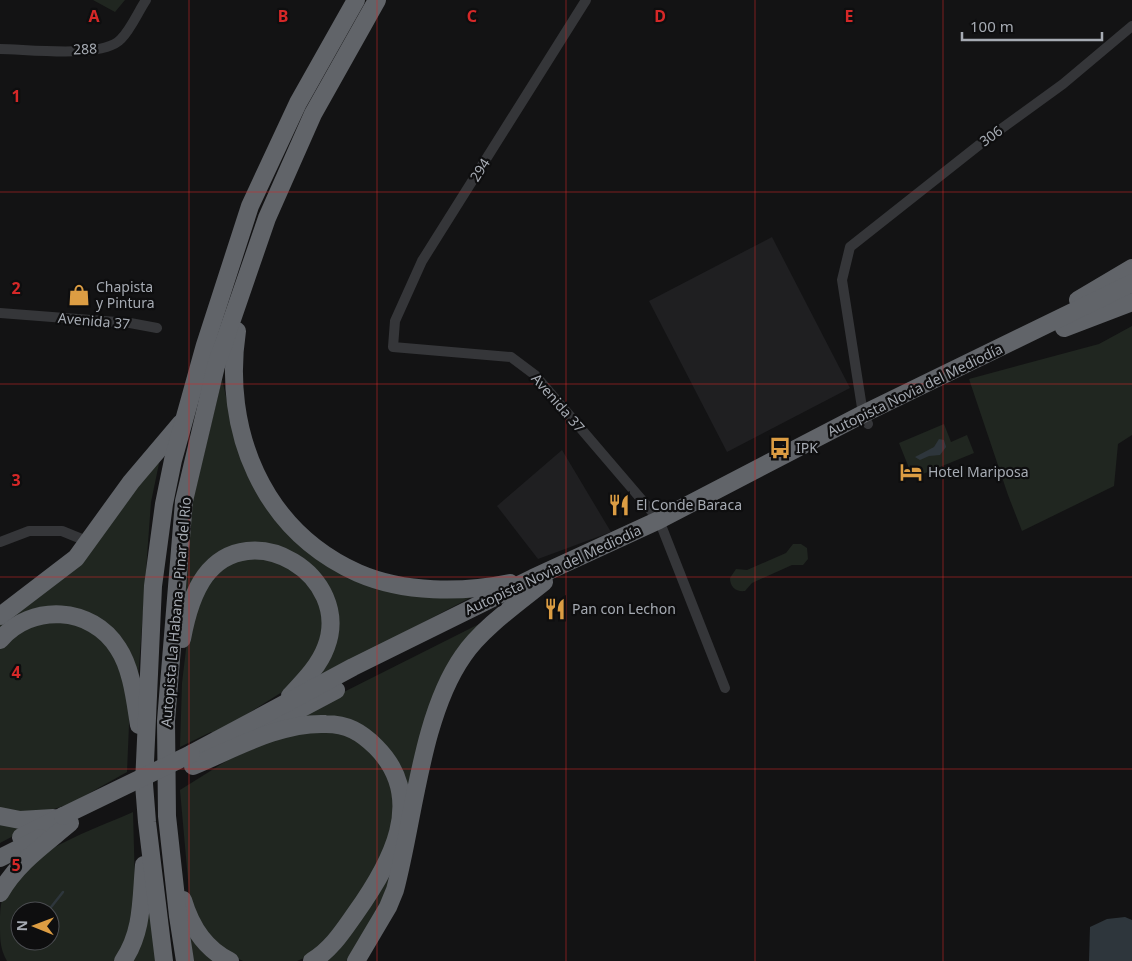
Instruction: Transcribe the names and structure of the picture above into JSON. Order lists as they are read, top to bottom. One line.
{"streets":{"highway":["Autopista Novia del Mediodía","Autopista La Habana - Pinar del Río"],"street":["288","306","294","Avenida 37"]},"crossings":[["306","Autopista Novia del Mediodía"],["294","Avenida 37"],["Avenida 37","Autopista Novia del Mediodía"]],"places":{"shop":["Chapista y Pintura"],"bus stop":["IPK"],"hotel":["Hotel Mariposa"],"restaurant":["El Conde Baraca","Pan con Lechon"]},"scale_bar":"100 m","north":"left","grid":{"columns":["A","B","C","D","E"],"rows":["1","2","3","4","5"]}}
